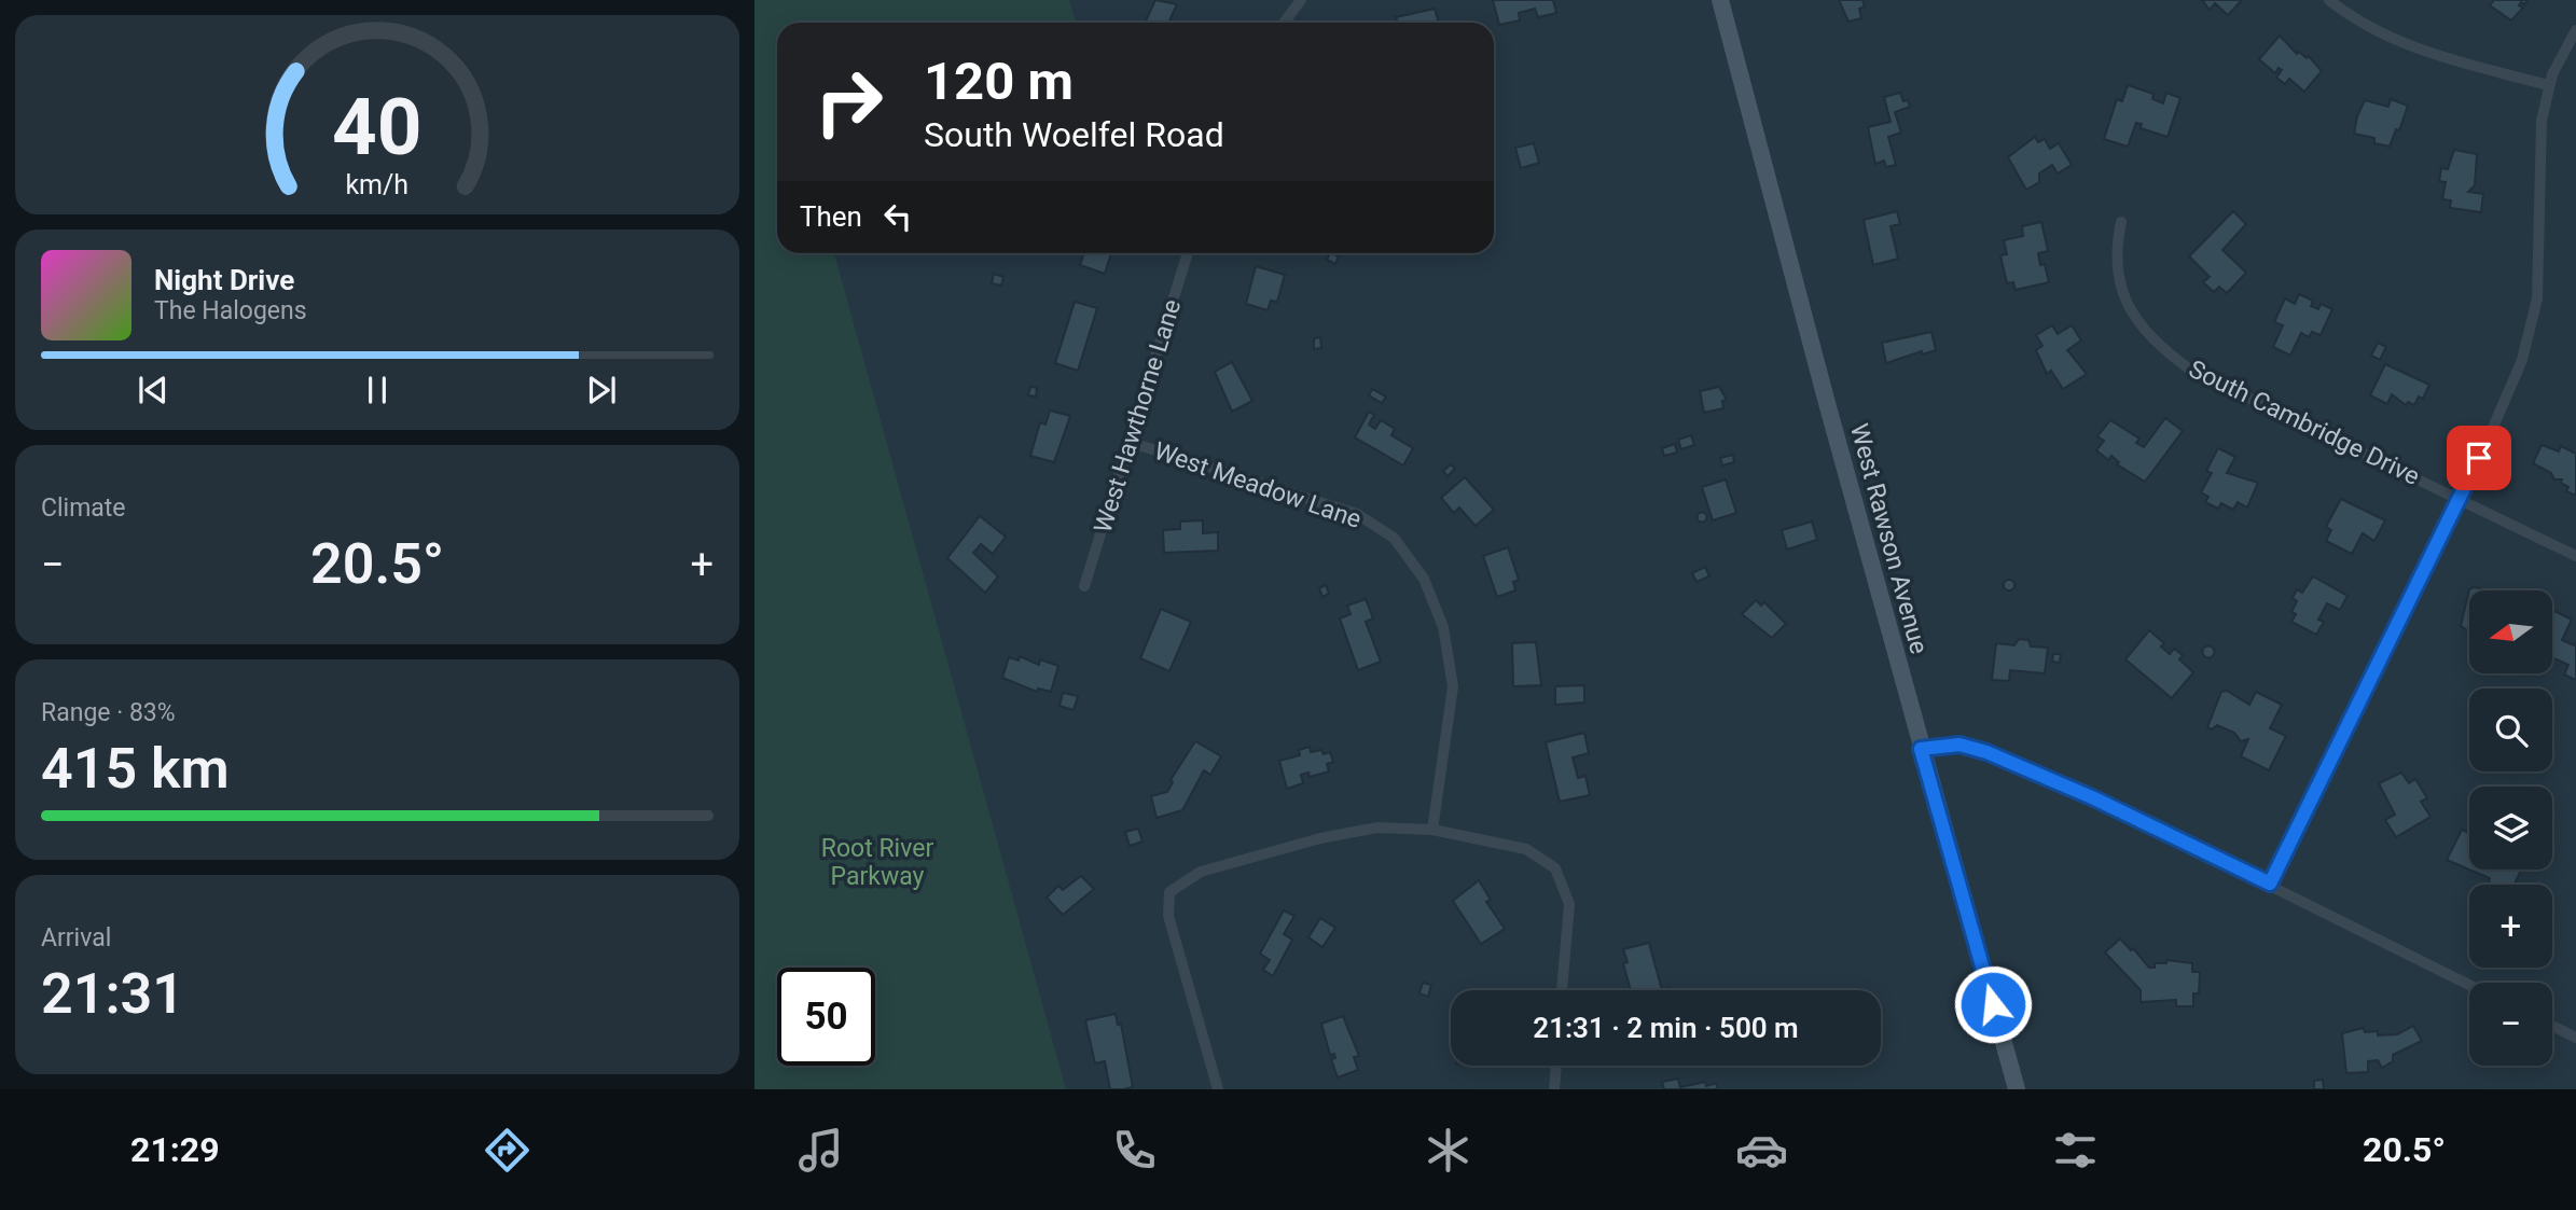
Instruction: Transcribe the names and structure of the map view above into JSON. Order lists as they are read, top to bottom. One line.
{"streets":{"main road":["West Rawson Avenue"],"street":["West Hawthorne Lane","South Cambridge Drive","West Meadow Lane"]},"crossings":[["West Hawthorne Lane","West Meadow Lane"]],"parks":["Root River Parkway"],"north":"left","page":{"turn":["120 m","South Woelfel Road"],"then":"Then","song":["Night Drive","The Halogens"],"tile":["Climate",["Range · 83%","415 km"],["Arrival","21:31"]],"heat":["−","20.5°","+"],"map_buttons":["+","−"],"limit":"50","trip":"21:31 · 2 min · 500 m","tabs":["21:29","20.5°"],"gauge":["40","km/h"]}}
